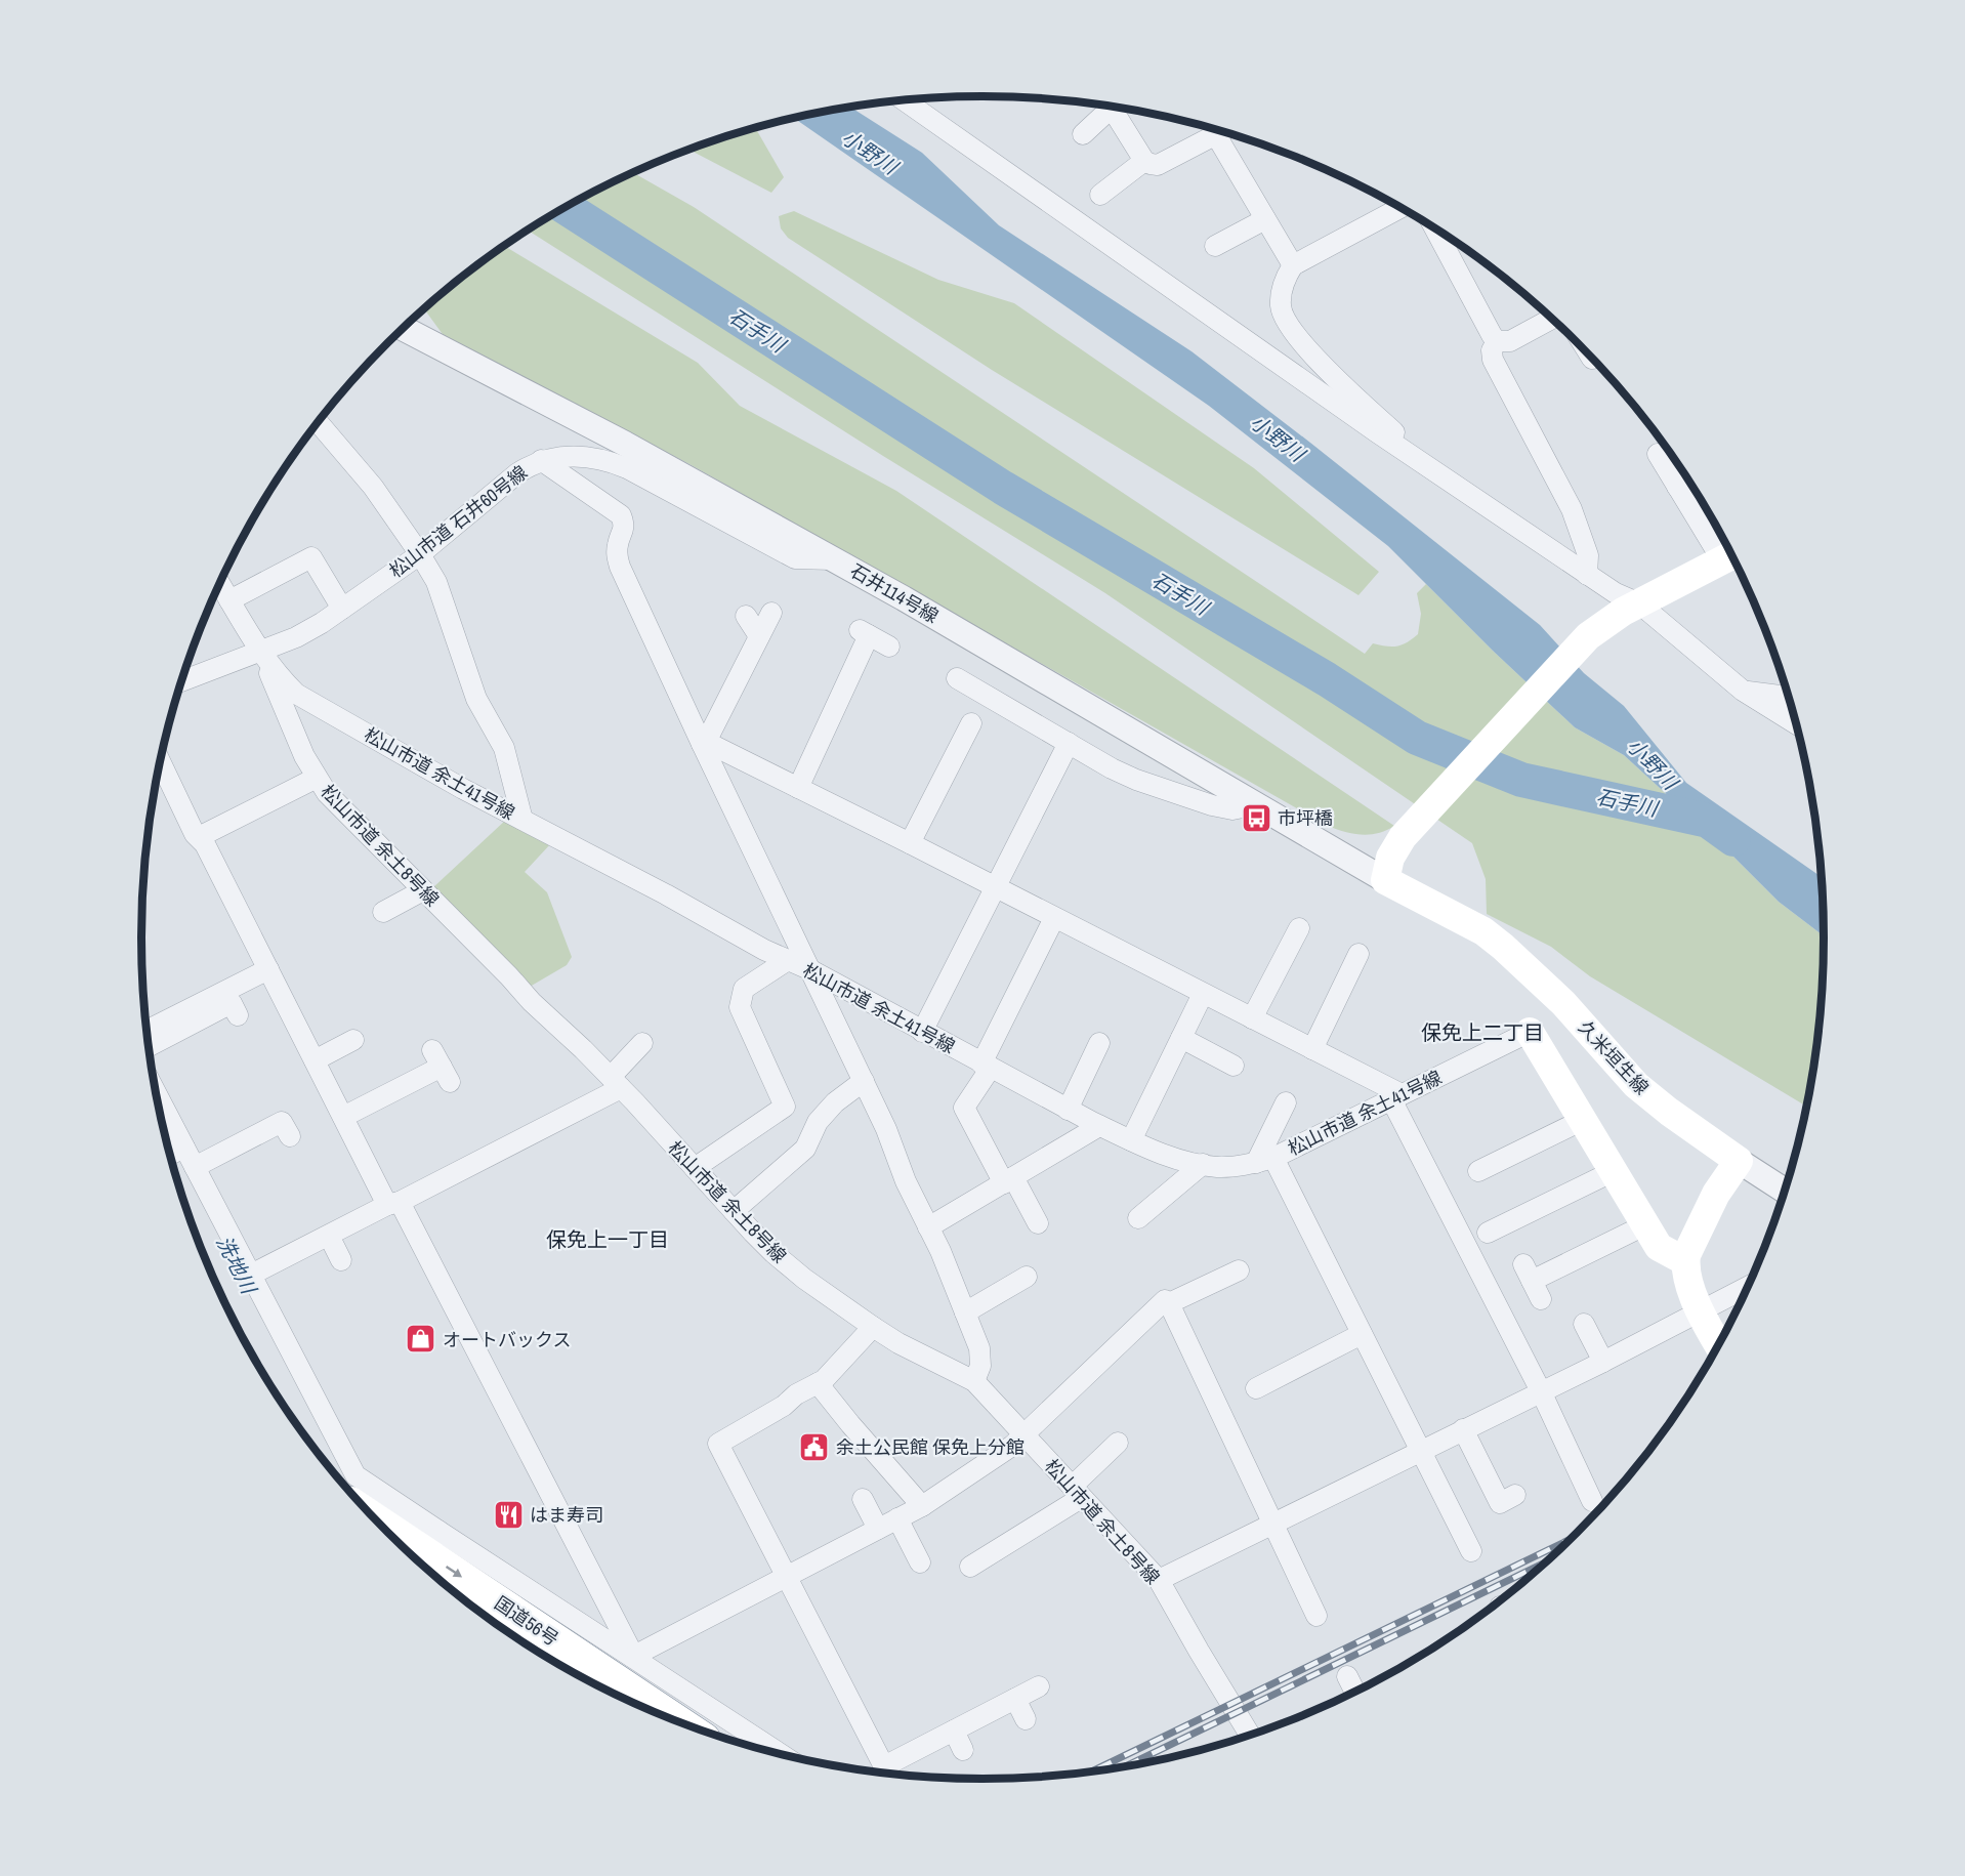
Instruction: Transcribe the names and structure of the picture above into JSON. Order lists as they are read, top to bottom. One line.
{"streets":{"highway":["国道56号"],"main road":["久米垣生線"],"street":["松山市道 石井60号線","石井114号線","松山市道 余土41号線","松山市道 余土8号線"]},"crossings":[["松山市道 石井60号線","石井114号線"],["松山市道 石井60号線","松山市道 余土41号線"],["松山市道 石井60号線","松山市道 余土8号線"],["石井114号線","久米垣生線"],["松山市道 余土41号線","松山市道 余土8号線"]],"one_way":["国道56号"],"districts":["保免上二丁目","保免上一丁目"],"water":["小野川","石手川","洗地川"],"places":{"bus stop":["市坪橋"],"shop":["オートバックス"],"public building":["余土公民館 保免上分館"],"restaurant":["はま寿司"]}}
